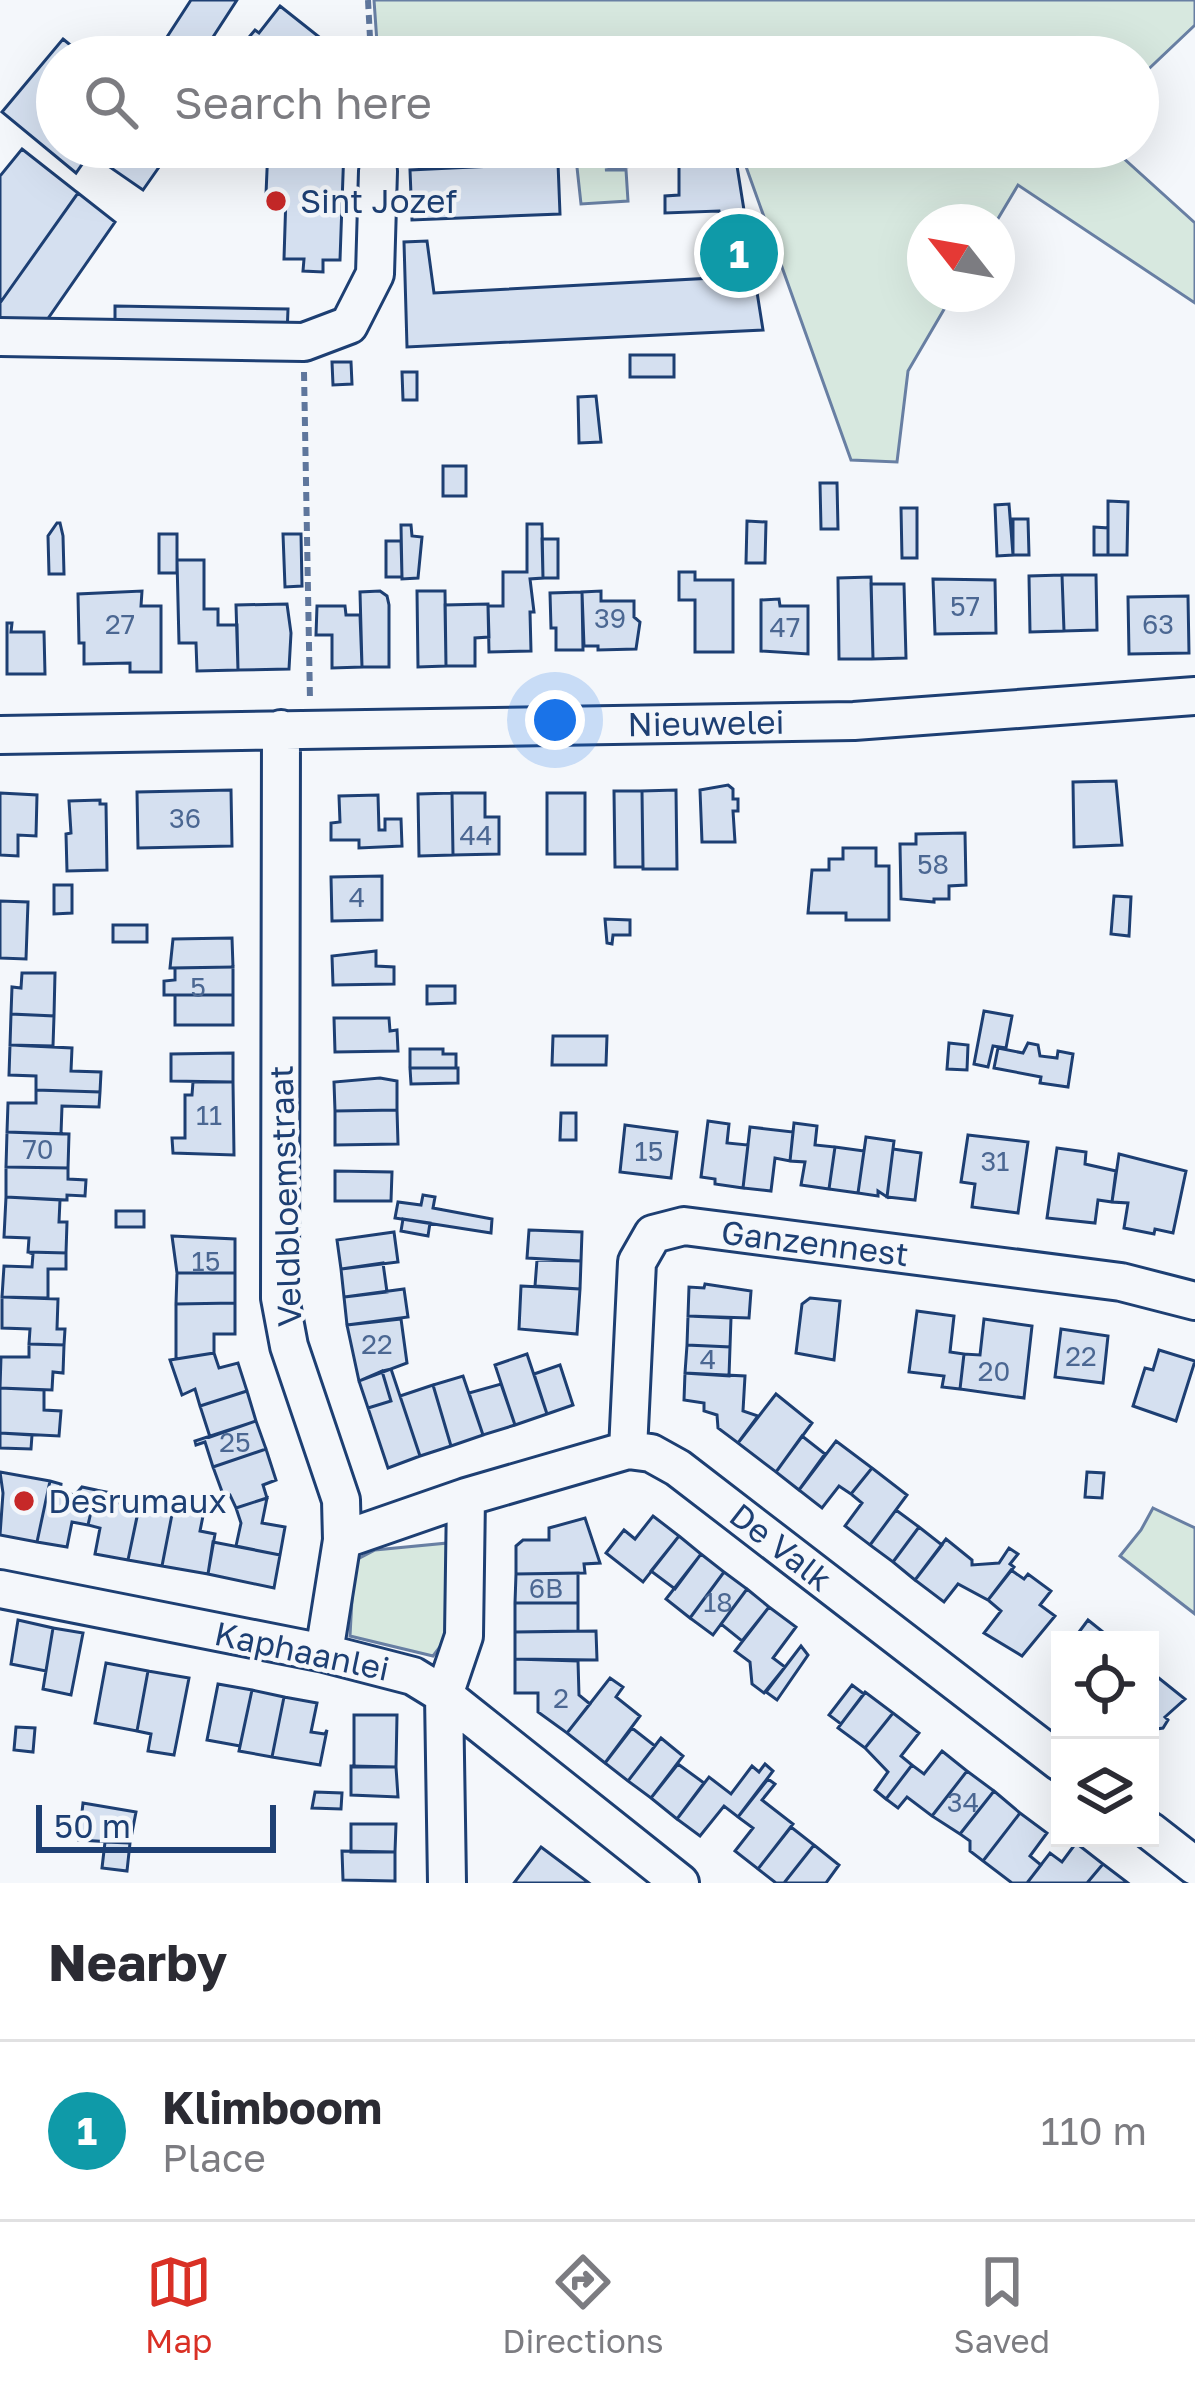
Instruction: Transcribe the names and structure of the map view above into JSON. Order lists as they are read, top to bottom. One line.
{"streets":{"street":["Nieuwelei","Veldbloemstraat","Ganzennest","De Valk","Kaphaanlei"]},"crossings":[["Nieuwelei","Veldbloemstraat"],["Veldbloemstraat","Kaphaanlei"],["Ganzennest","De Valk"]],"places":["Sint Jozef","Desrumaux"],"house_numbers":["57","39","27","63","47","36","44","58","4","5","11","70","15","31","15","22","22","4","20","25","6B","18","2","34"],"scale_bar":"50 m","north":"top left","page":{"search":"Search here","pins":"1","scale":"50 m","heading":"Nearby","list":[{"mark":"1","name":"Klimboom","note":"Place","value":"110 m"}],"nav":["Map","Directions","Saved"]}}
